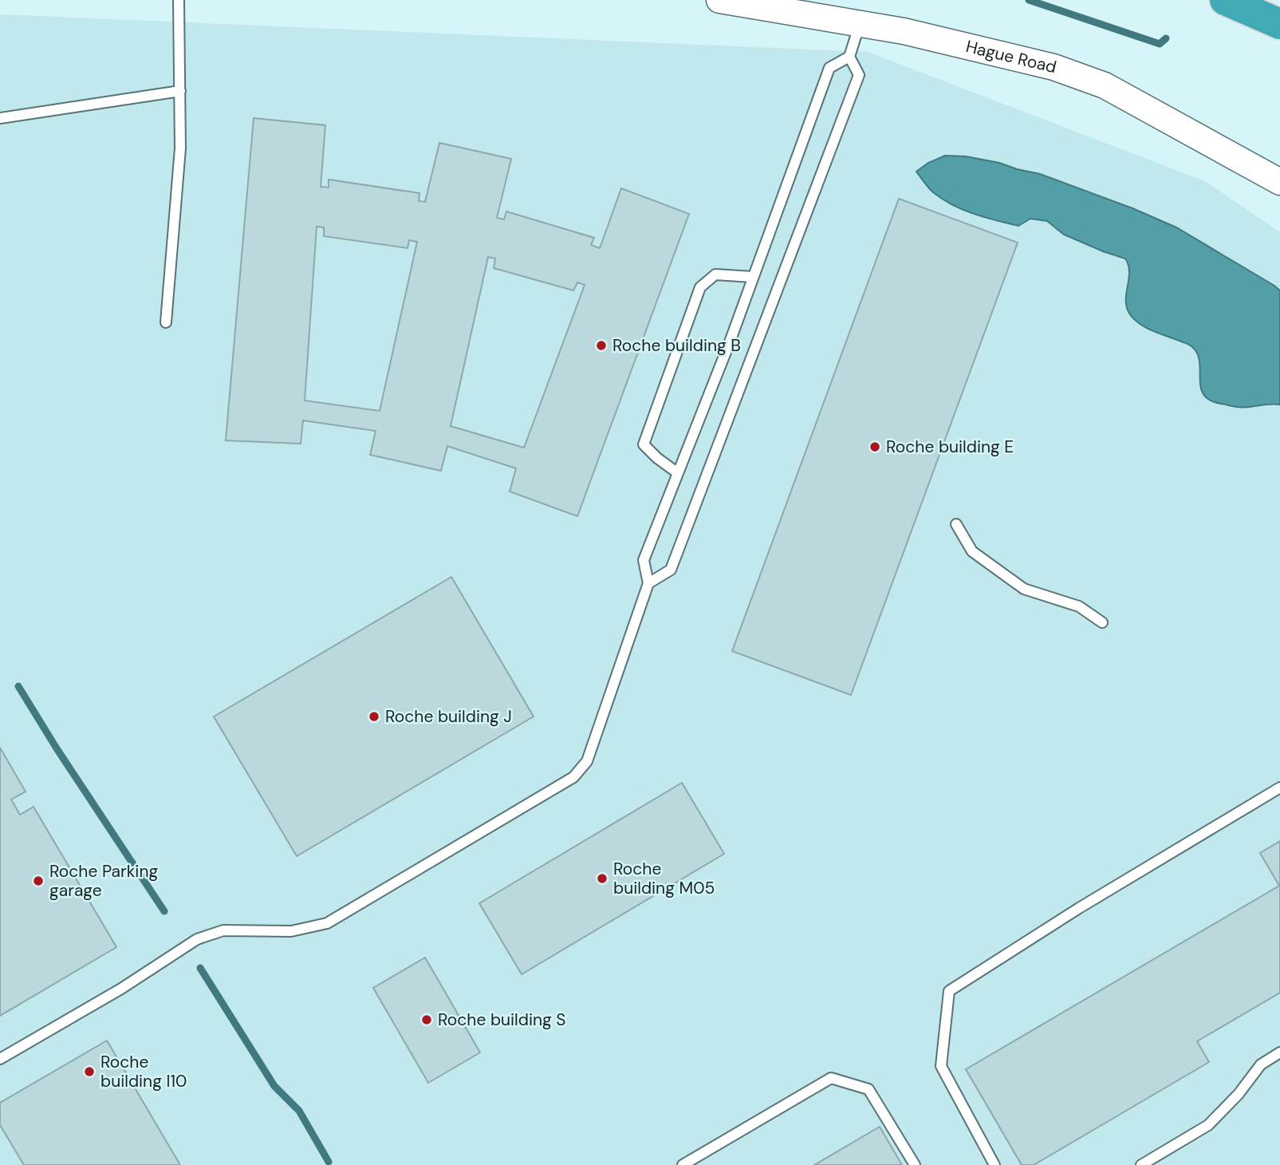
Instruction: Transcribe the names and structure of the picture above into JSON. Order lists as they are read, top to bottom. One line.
{"streets":{"street":["Hague Road"]},"places":["Roche building B","Roche building E","Roche building J","Roche building M05","Roche Parking garage","Roche building S","Roche building I10"]}
